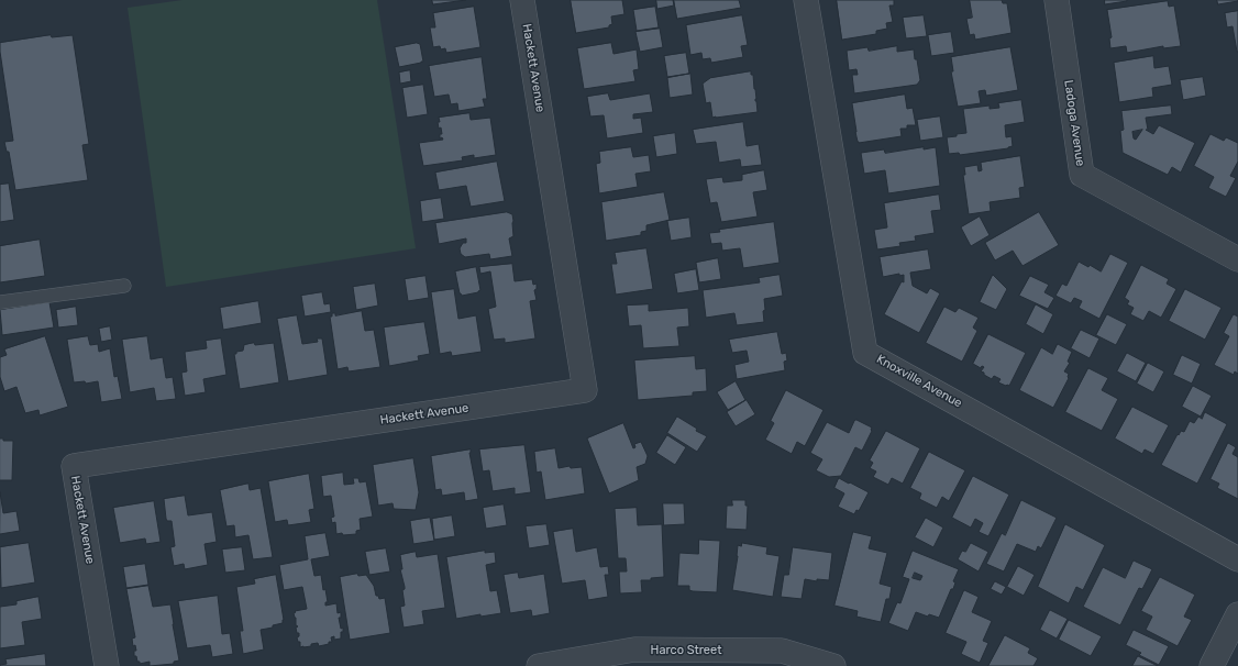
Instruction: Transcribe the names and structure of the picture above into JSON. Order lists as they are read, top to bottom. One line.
{"streets":{"street":["Hackett Avenue","Ladoga Avenue","Knoxville Avenue","Harco Street"]}}
